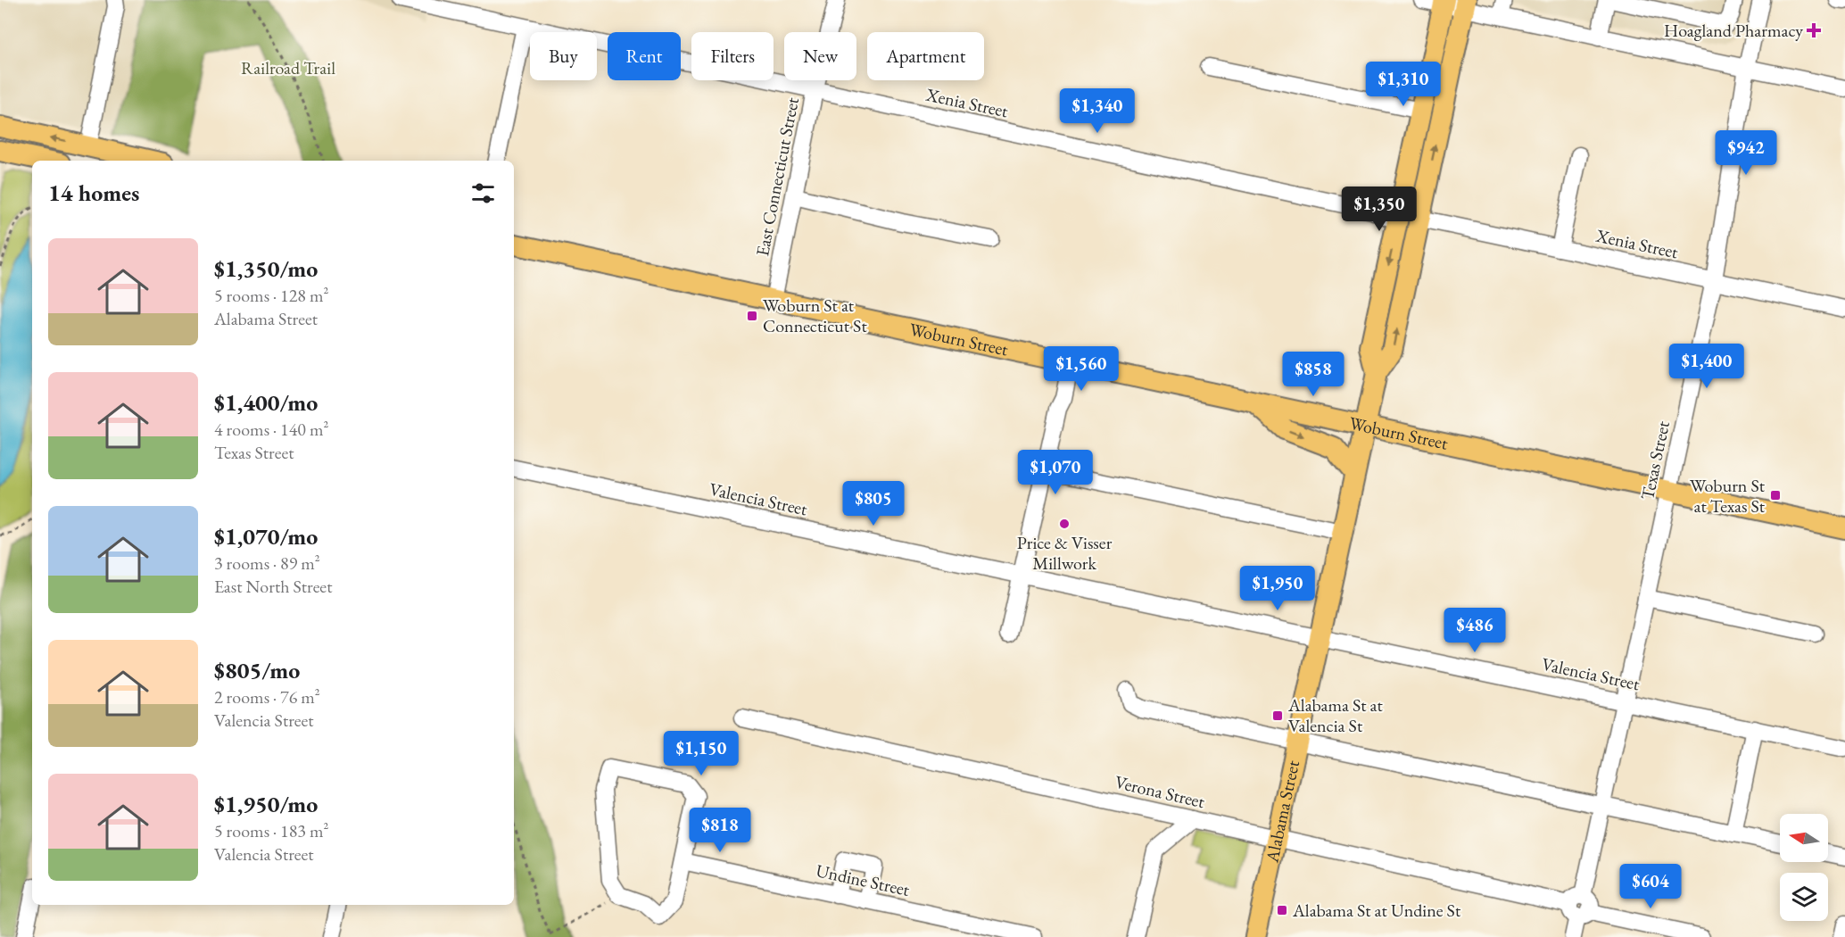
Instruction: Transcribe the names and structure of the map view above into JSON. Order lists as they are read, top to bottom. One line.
{"streets":{"main road":["Woburn Street","Alabama Street"],"street":["Xenia Street","East Connecticut Street","Texas Street","Valencia Street","Verona Street","Undine Street"]},"crossings":[["Xenia Street","East Connecticut Street"],["Xenia Street","Texas Street"],["Xenia Street","Alabama Street"],["East Connecticut Street","Woburn Street"],["Woburn Street","Texas Street"],["Woburn Street","Alabama Street"],["Texas Street","Valencia Street"],["Texas Street","Verona Street"],["Valencia Street","Alabama Street"],["Verona Street","Alabama Street"]],"parks":["Railroad Trail"],"places":{"health":["Hoagland Pharmacy"],"transit":["Woburn St at Connecticut St","Woburn St at Texas St","Alabama St at Valencia St","Alabama St at Undine St"],"other":["Price & Visser Millwork"]},"north":"left","page":{"chip":["Buy","Rent","Filters","New","Apartment"],"price":["$1,310","$1,340","$942","$1,350","$1,400","$1,560","$858","$1,070","$805","$1,950","$486","$1,150","$818","$604"],"heading":"14 homes","list":[{"name":"$1,350/mo","note":"5 rooms · 128 m² · Alabama Street"},{"name":"$1,400/mo","note":"4 rooms · 140 m² · Texas Street"},{"name":"$1,070/mo","note":"3 rooms · 89 m² · East North Street"},{"name":"$805/mo","note":"2 rooms · 76 m² · Valencia Street"},{"name":"$1,950/mo","note":"5 rooms · 183 m² · Valencia Street"}]}}
